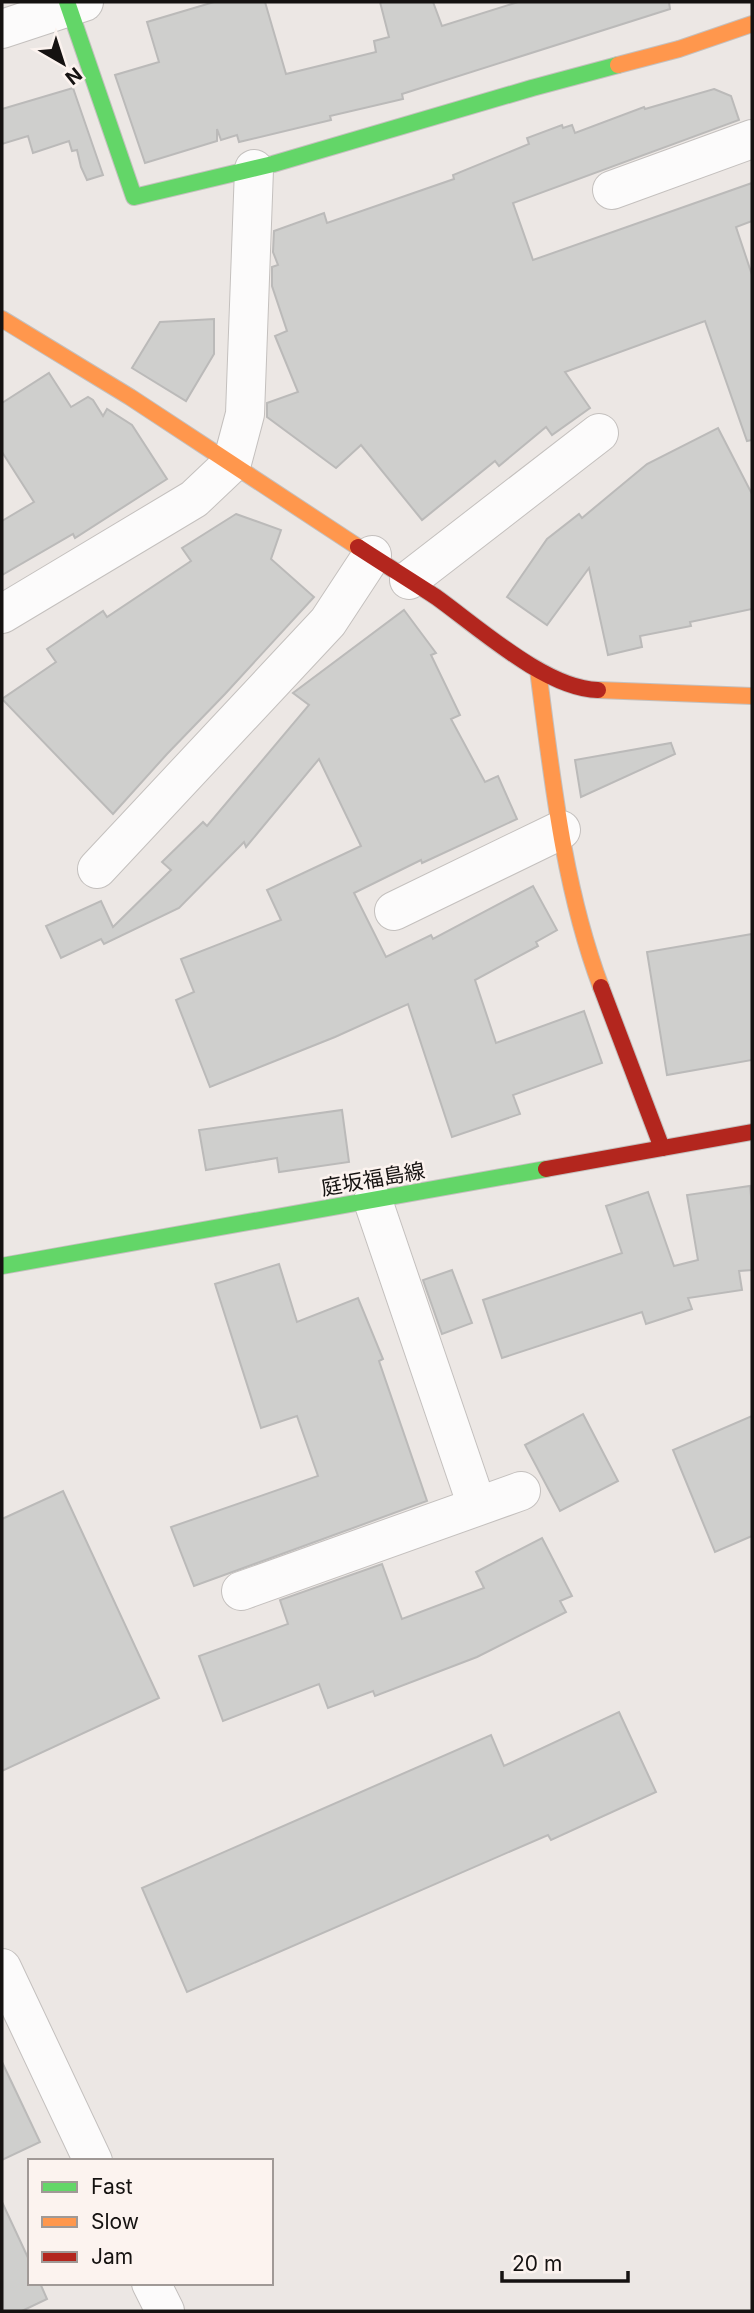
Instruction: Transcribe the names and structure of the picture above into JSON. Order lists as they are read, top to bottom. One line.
{"streets":{"street":["庭坂福島線"]},"legend":["Fast","Slow","Jam"],"scale_bar":"20 m","north":"bottom right"}
